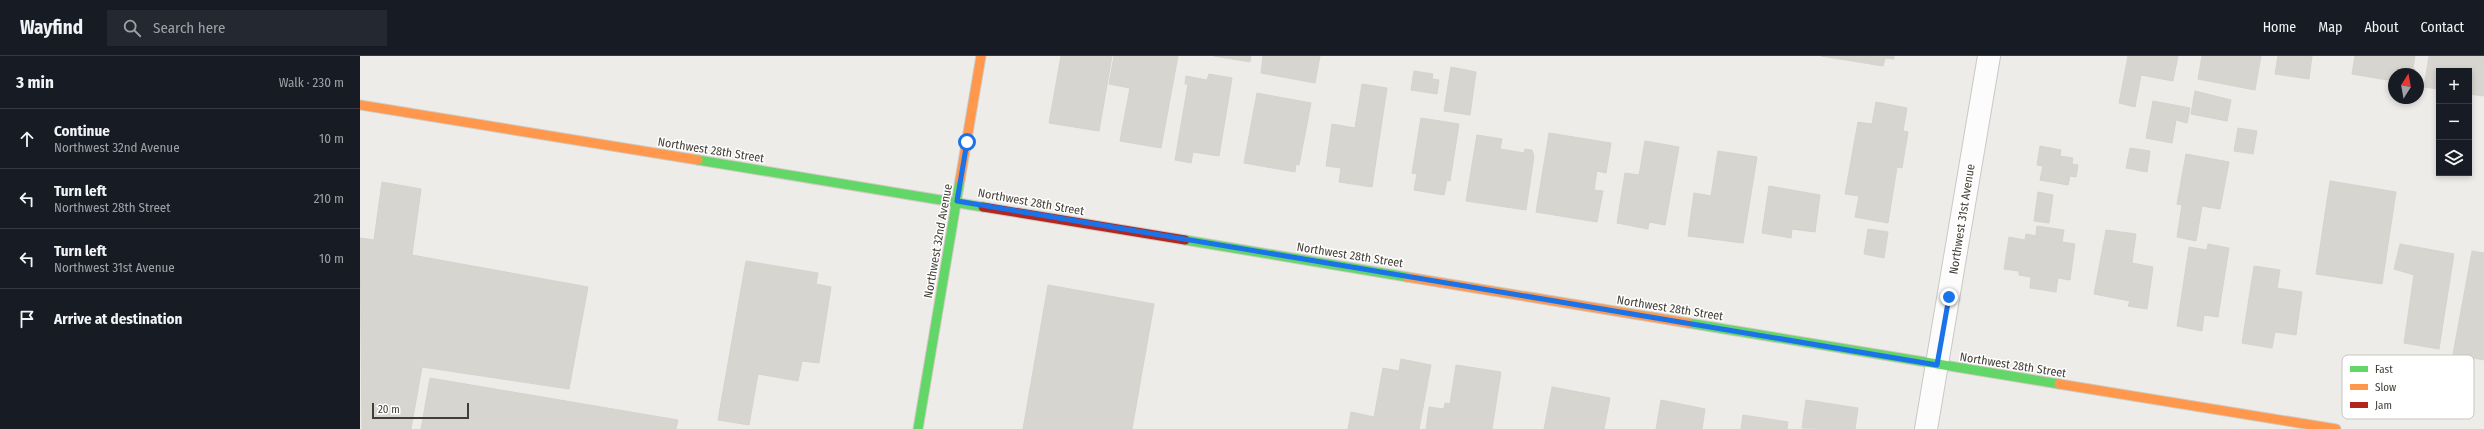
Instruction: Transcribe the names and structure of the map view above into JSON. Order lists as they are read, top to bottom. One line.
{"streets":{"street":["Northwest 28th Street","Northwest 31st Avenue","Northwest 32nd Avenue"]},"crossings":[["Northwest 28th Street","Northwest 31st Avenue"],["Northwest 28th Street","Northwest 32nd Avenue"]],"legend":["Fast","Slow","Jam"],"scale_bar":"20 m","north":"top","page":{"header":"Wayfind","search":"Search here","nav":["Home","Map","About","Contact"],"heading":["3 min","Walk · 230 m"],"map_buttons":["+","−"],"list":[["Continue","Northwest 32nd Avenue","10 m"],["Turn left","Northwest 28th Street","210 m"],["Turn left","Northwest 31st Avenue","10 m"],"Arrive at destination"],"scale":"20 m"}}
